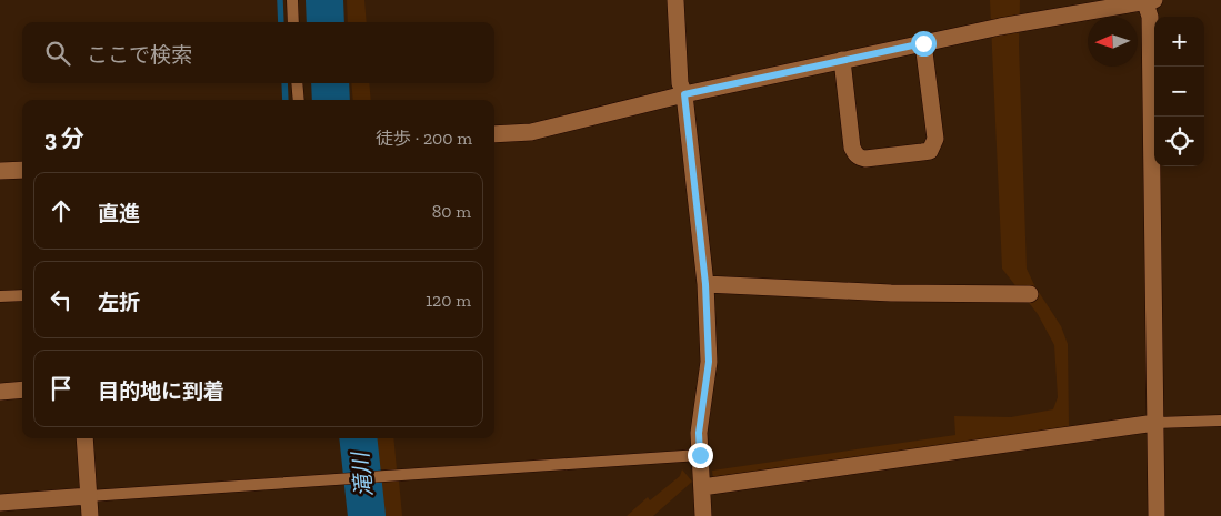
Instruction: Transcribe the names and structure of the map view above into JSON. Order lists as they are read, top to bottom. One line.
{"water":["滝川"],"north":"left","page":{"map_buttons":["+","−"],"search":"ここで検索","heading":["3 分","徒歩 · 200 m"],"list":[["直進","80 m"],["左折","120 m"],"目的地に到着"]}}
